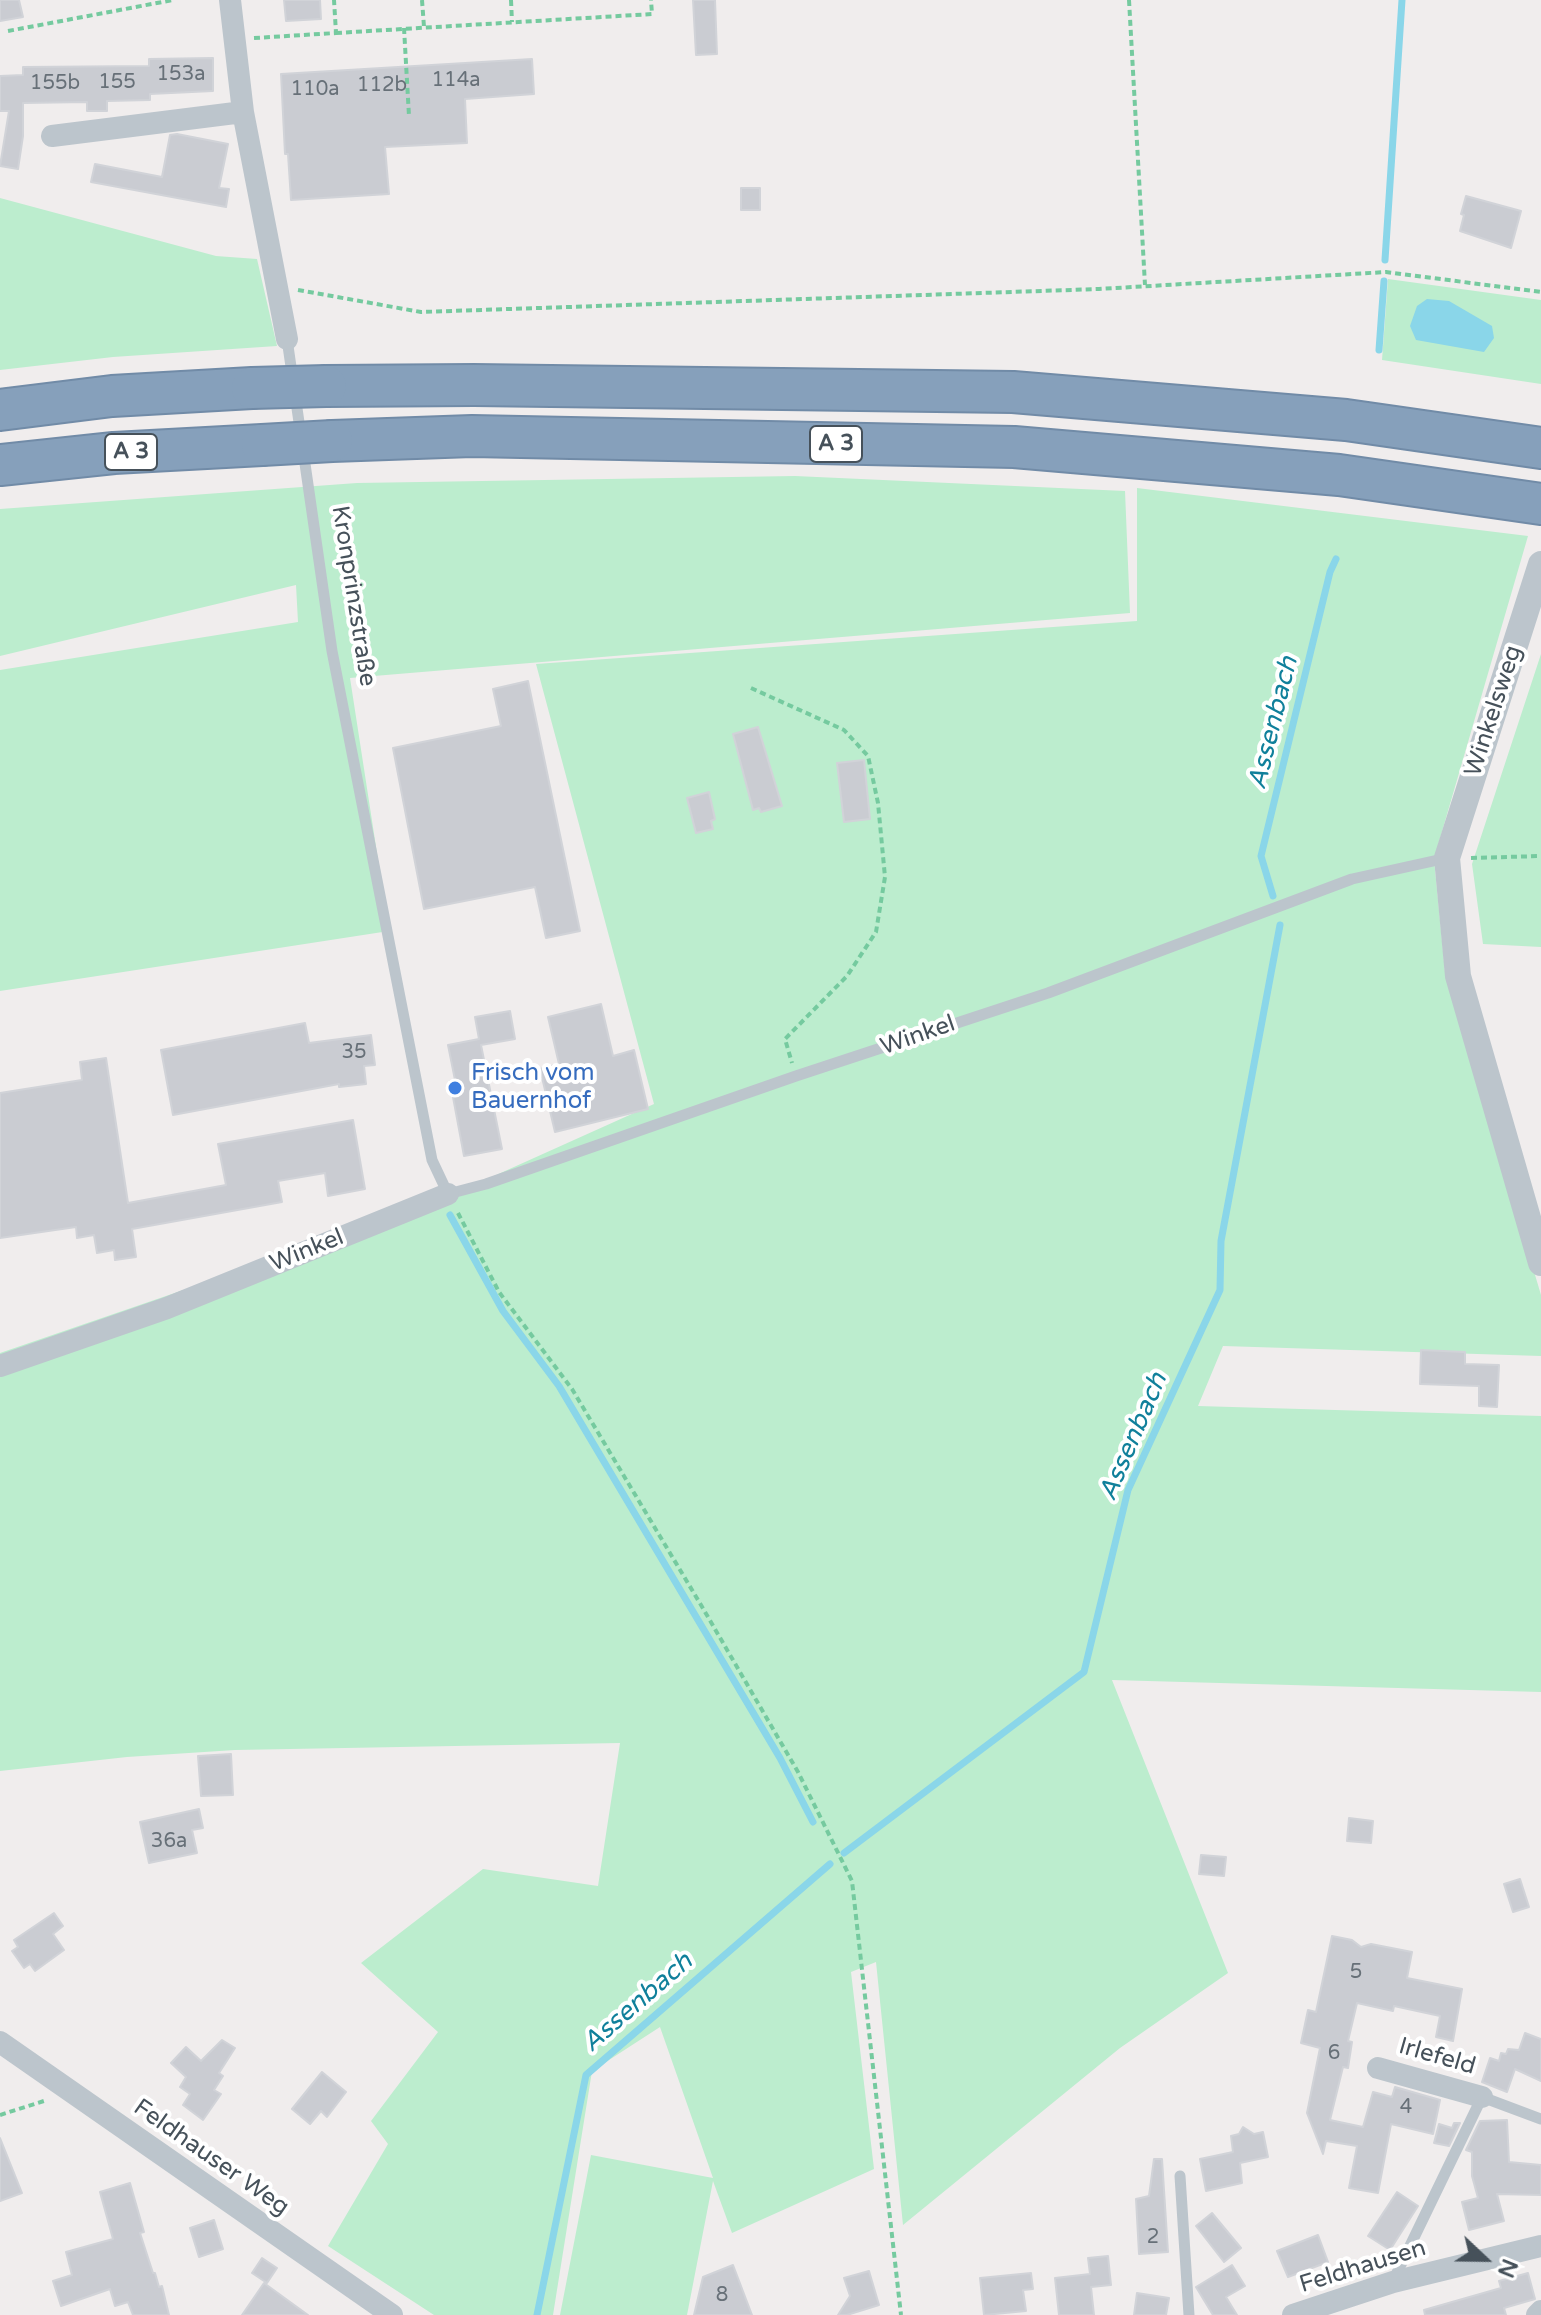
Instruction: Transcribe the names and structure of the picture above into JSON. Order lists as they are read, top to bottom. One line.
{"streets":{"highway":["A 3"],"street":["Kronprinzstraße","Winkelsweg","Winkel","Irlefeld","Feldhauser Weg","Feldhausen"]},"crossings":[["Kronprinzstraße","Winkel"],["Winkelsweg","Winkel"]],"water":["Assenbach"],"places":["Frisch vom Bauernhof"],"house_numbers":["153a","114a","155","155b","112b","110a","35","36a","5","6","4","2","8"],"north":"right"}
